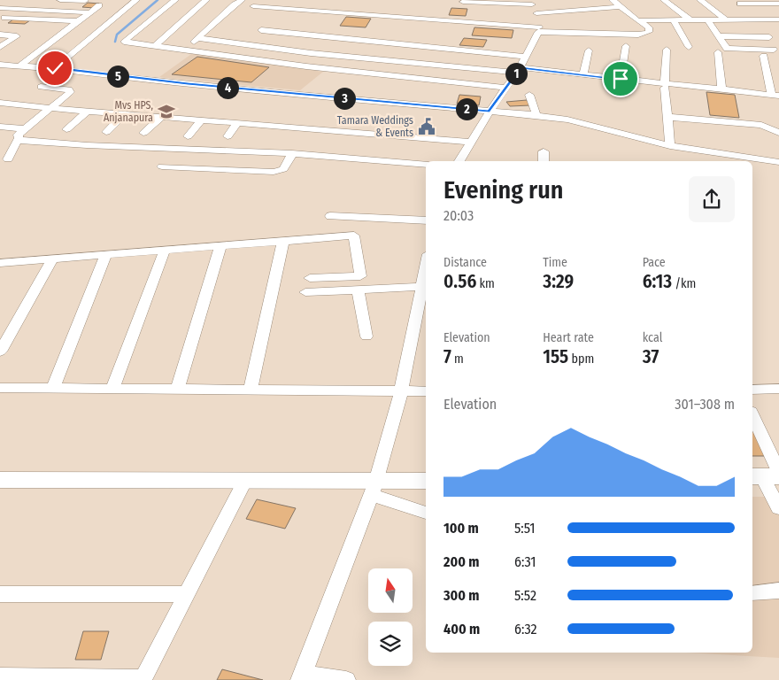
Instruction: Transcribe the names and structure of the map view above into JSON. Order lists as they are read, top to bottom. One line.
{"places":{"school or university":["Mvs HPS, Anjanapura"],"public building":["Tamara Weddings & Events"]},"north":"top","page":{"pins":["1","5","4","3","2"],"heading":["Evening run","20:03"],"stats":[["Distance","0.56 km"],["Time","3:29"],["Pace","6:13 /km"],["Elevation","7 m"],["Heart rate","155 bpm"],["kcal","37"]],"chart":["Elevation","301–308 m"],"list":[{"name":"100 m","note":"5:51"},{"name":"200 m","note":"6:31"},{"name":"300 m","note":"5:52"},{"name":"400 m","note":"6:32"}]}}
